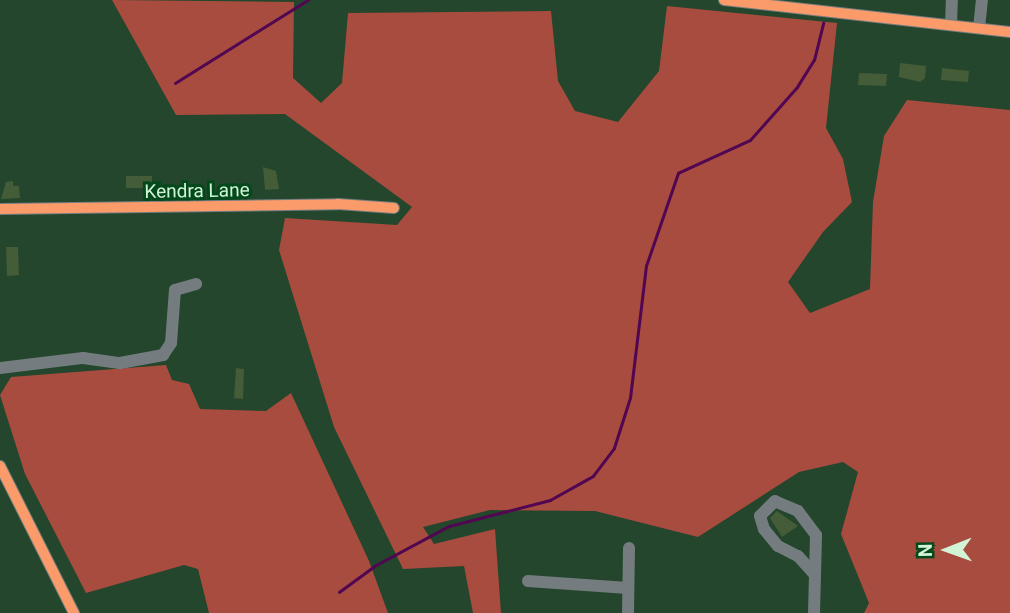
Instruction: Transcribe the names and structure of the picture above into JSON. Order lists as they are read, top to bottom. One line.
{"streets":{"street":["Kendra Lane"]},"north":"left"}
